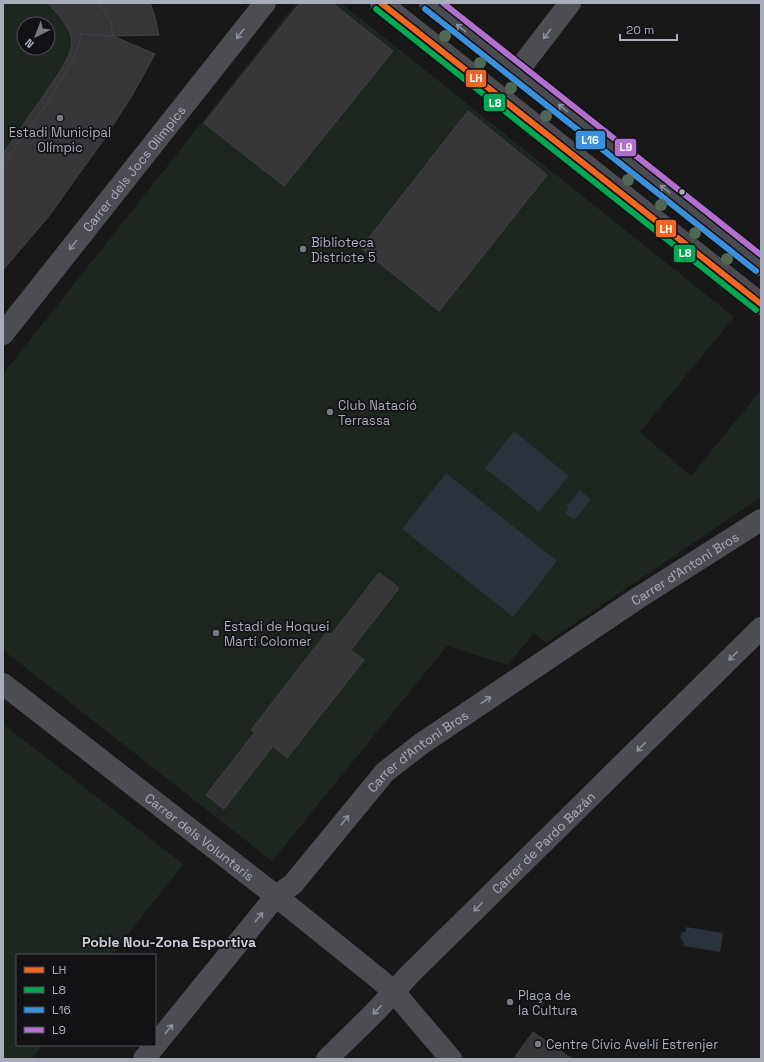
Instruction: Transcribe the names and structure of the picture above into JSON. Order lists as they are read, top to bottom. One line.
{"streets":{"street":["Carrer dels Jocs Olimpics","Carrer d'Antoni Bros","Carrer dels Voluntaris","Carrer de Pardo Bazán"]},"crossings":[["Carrer d'Antoni Bros","Carrer dels Voluntaris"],["Carrer dels Voluntaris","Carrer de Pardo Bazán"]],"one_way":["Carrer dels Jocs Olimpics","Carrer d'Antoni Bros","Carrer de Pardo Bazán"],"districts":["Poble Nou-Zona Esportiva"],"places":["Estadi Municipal Olímpic","Biblioteca Districte 5","Club Natació Terrassa","Estadi de Hoquei Martí Colomer","Plaça de la Cultura","Centre Cívic Avel·lí Estrenjer"],"lines":["transit line LH","transit line L9","transit line L8","transit line L16"],"legend":["LH","L8","L16","L9"],"scale_bar":"20 m","north":"bottom left"}
